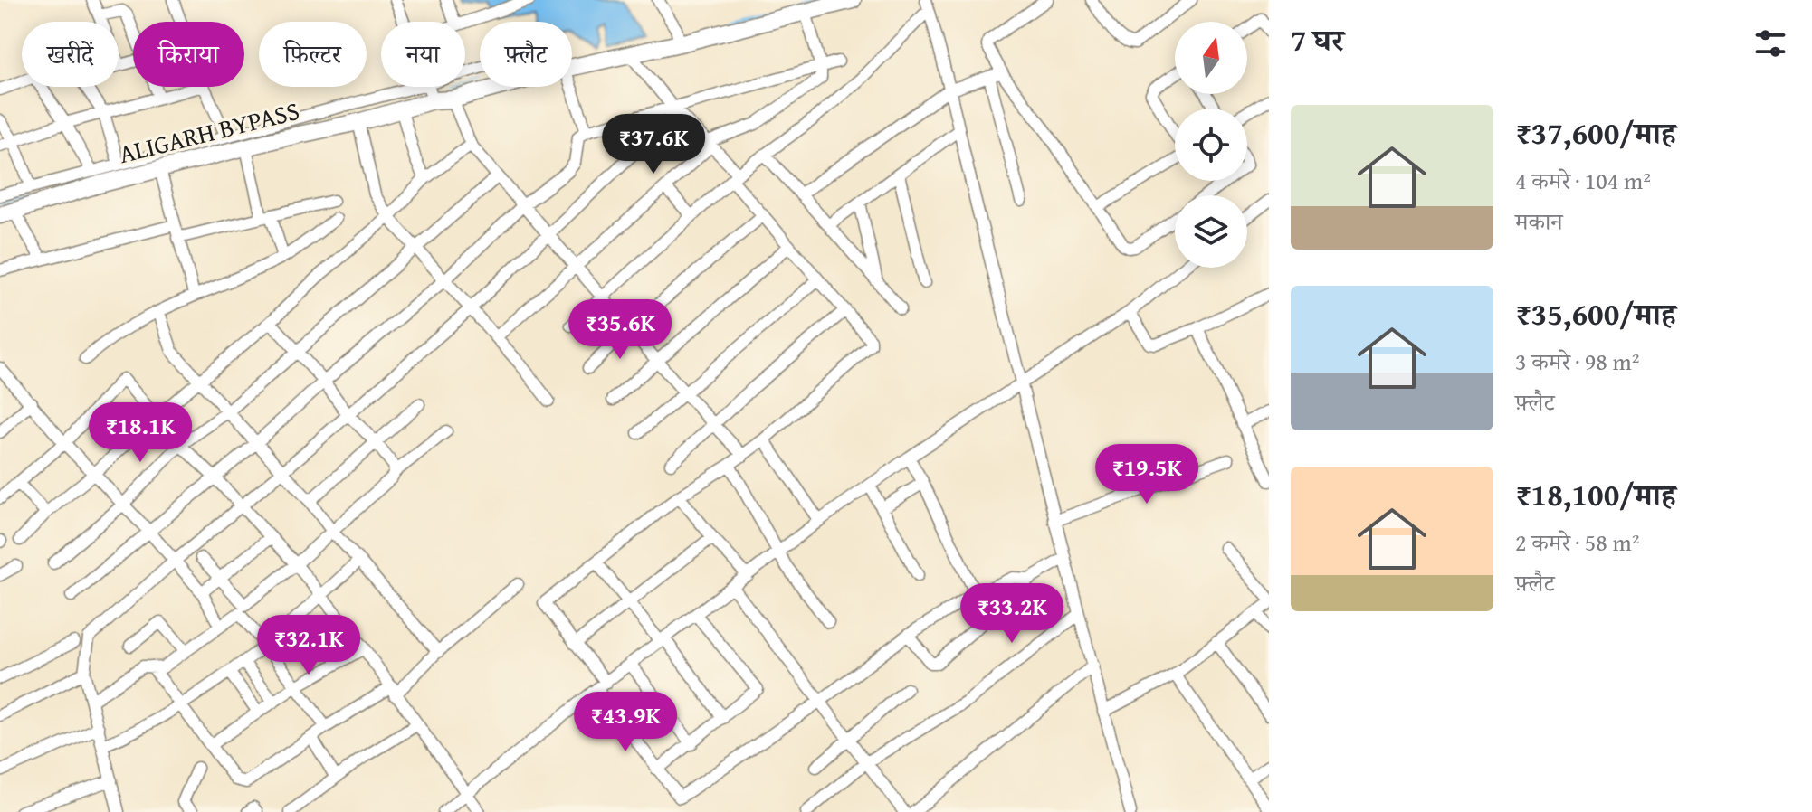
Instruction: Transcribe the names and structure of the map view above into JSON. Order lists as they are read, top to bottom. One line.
{"streets":{"highway":["ALIGARH BYPASS"]},"north":"top","page":{"heading":"7 घर","chip":["खरीदें","किराया","फ़िल्टर","नया","फ़्लैट"],"list":[{"name":"₹37,600/माह","note":"4 कमरे · 104 m² · मकान"},{"name":"₹35,600/माह","note":"3 कमरे · 98 m² · फ़्लैट"},{"name":"₹18,100/माह","note":"2 कमरे · 58 m² · फ़्लैट"}],"price":["₹37.6K","₹35.6K","₹18.1K","₹19.5K","₹33.2K","₹32.1K","₹43.9K"]}}
